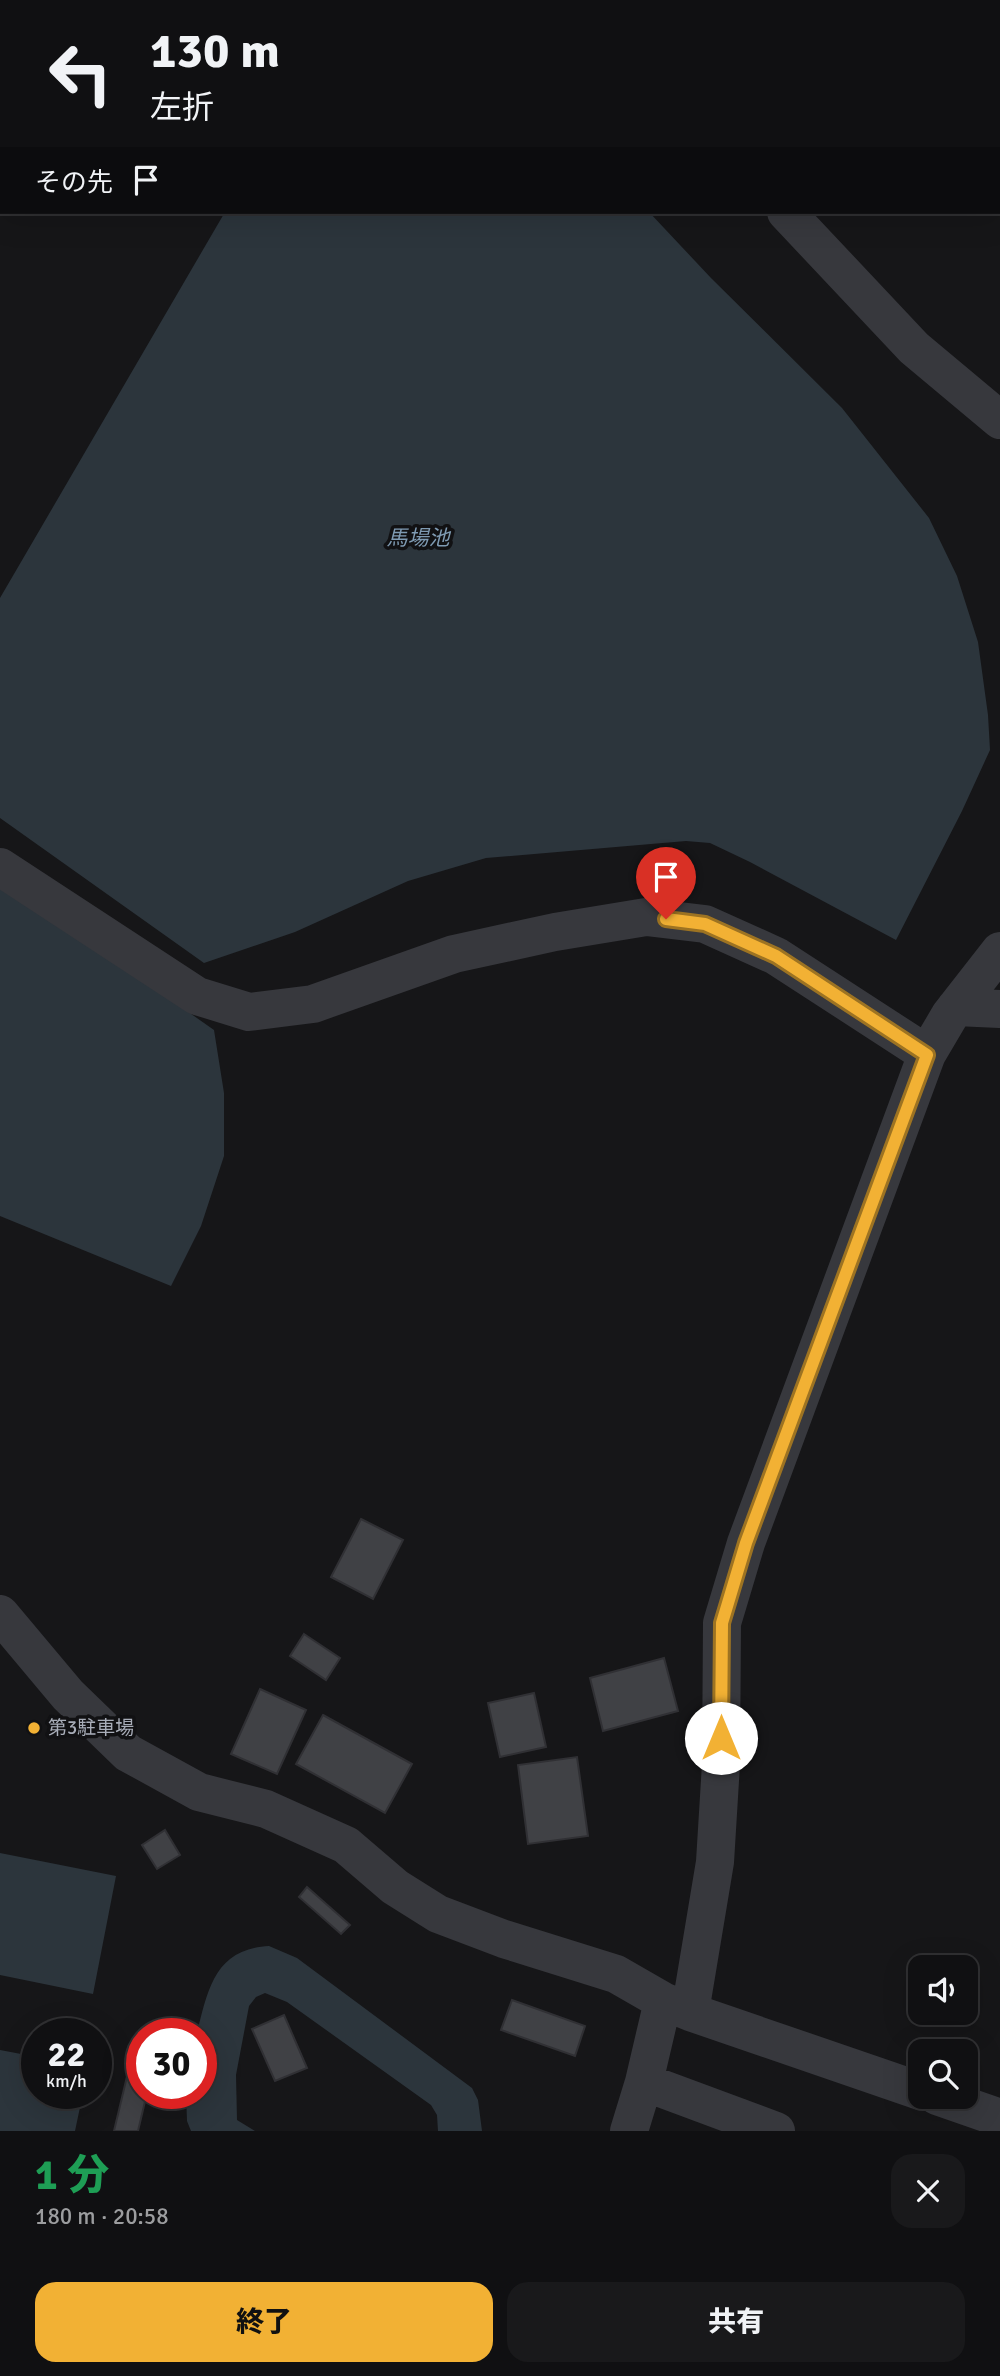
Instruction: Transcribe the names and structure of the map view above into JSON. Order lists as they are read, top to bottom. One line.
{"water":["馬場池"],"places":["第3駐車場"],"page":{"turn":["130 m","左折"],"then":"その先","speed":"22 km/h","limit":"30","heading":["1 分","180 m · 20:58"],"buttons":["終了","共有"]}}
